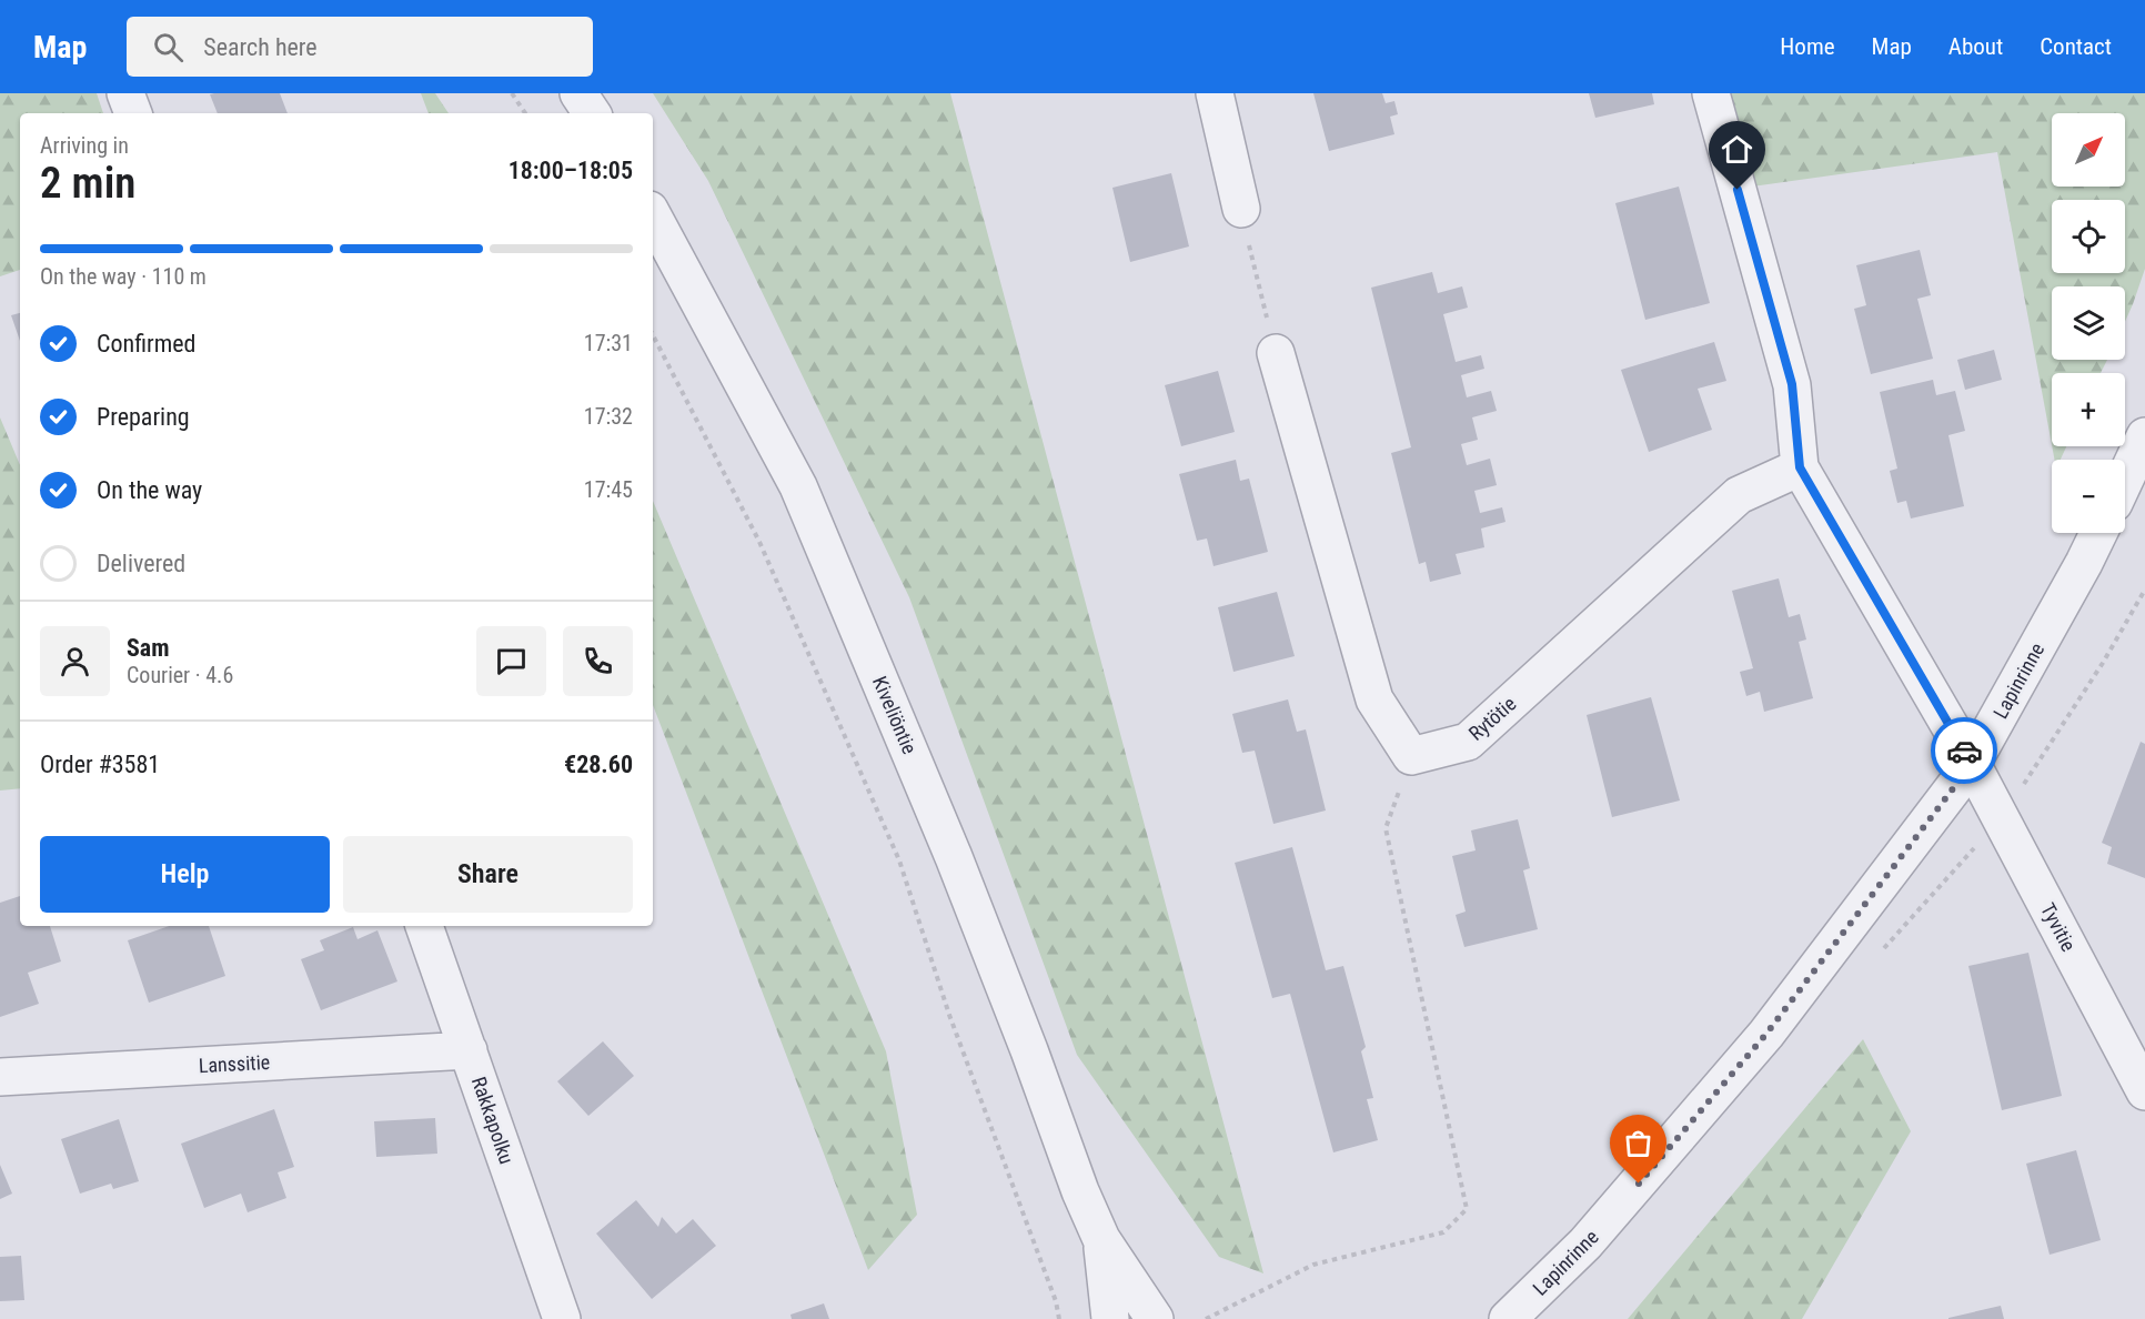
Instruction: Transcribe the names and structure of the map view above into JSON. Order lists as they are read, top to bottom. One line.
{"streets":{"street":["Lapinrinne","Kiveliöntie","Rytötie","Tyvitie","Lanssitie","Rakkapolku"]},"crossings":[["Lapinrinne","Tyvitie"],["Rytötie","Tyvitie"],["Lanssitie","Rakkapolku"]],"north":"top right","page":{"header":"Map","search":"Search here","nav":["Home","Map","About","Contact"],"map_buttons":["+","−"],"heading":["2 min","Arriving in","18:00–18:05"],"panel":["Sam","Courier · 4.6","Order #3581","€28.60"],"bar":"On the way · 110 m","list":[["Confirmed","17:31"],["Preparing","17:32"],["On the way","17:45"],"Delivered"],"buttons":["Help","Share"]}}
